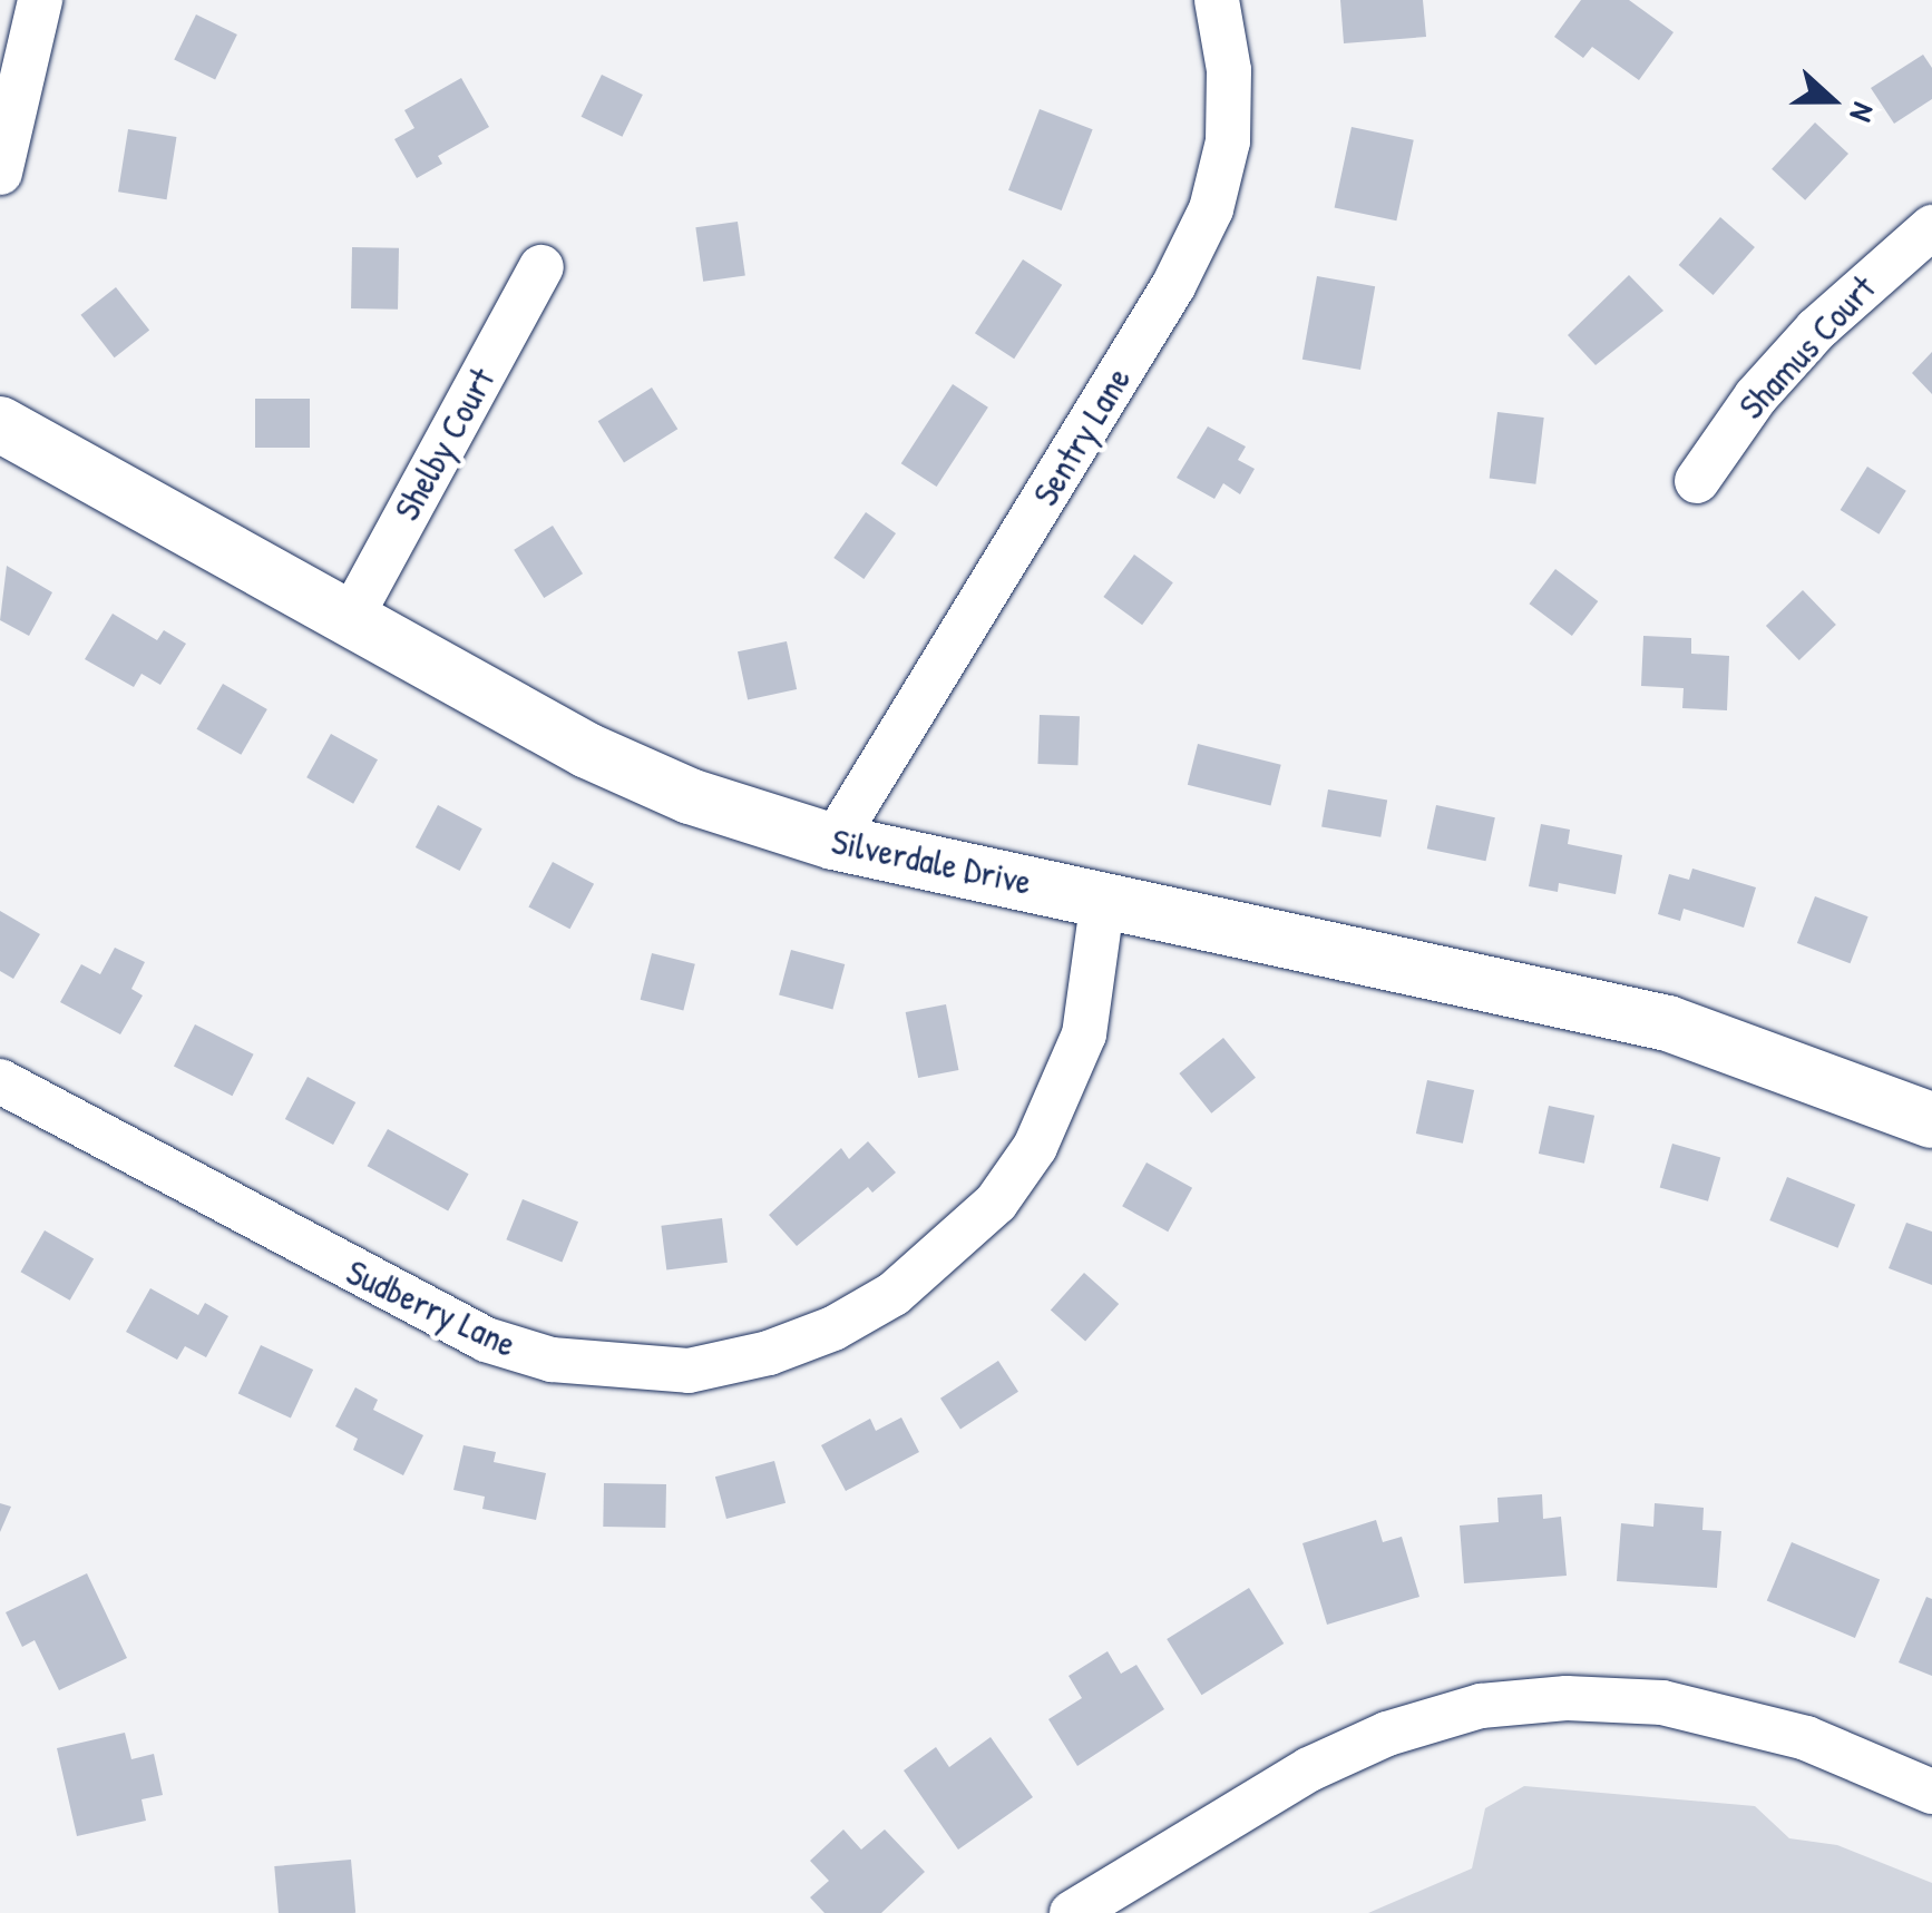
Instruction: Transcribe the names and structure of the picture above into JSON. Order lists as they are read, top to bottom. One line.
{"streets":{"street":["Shamus Court","Sentry Lane","Shelby Court","Silverdale Drive","Sudberry Lane"]},"crossings":[["Sentry Lane","Silverdale Drive"],["Shelby Court","Silverdale Drive"],["Silverdale Drive","Sudberry Lane"]],"north":"right"}
